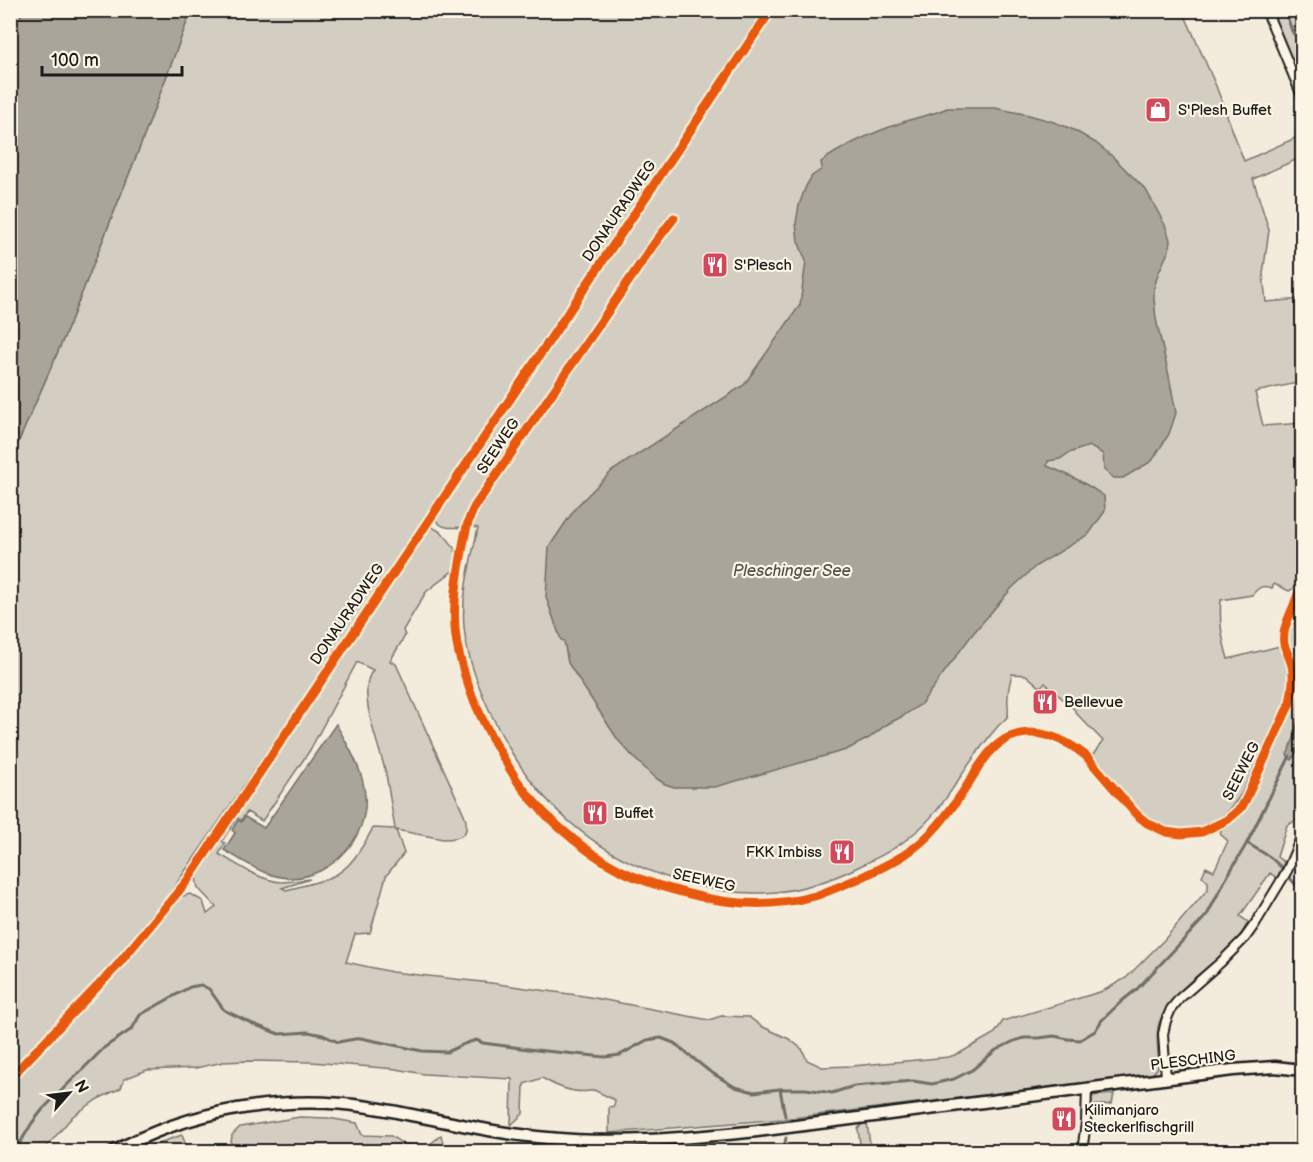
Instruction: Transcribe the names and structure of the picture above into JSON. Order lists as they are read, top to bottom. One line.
{"streets":{"main road":["PLESCHING"],"street":["SEEWEG"],"cycle path":["DONAURADWEG"]},"water":["Pleschinger See"],"places":{"shop":["S'Plesh Buffet"],"restaurant":["S'Plesch","Bellevue","Buffet","FKK Imbiss","Kilimanjaro Steckerlfischgrill"]},"scale_bar":"100 m","north":"top right"}
